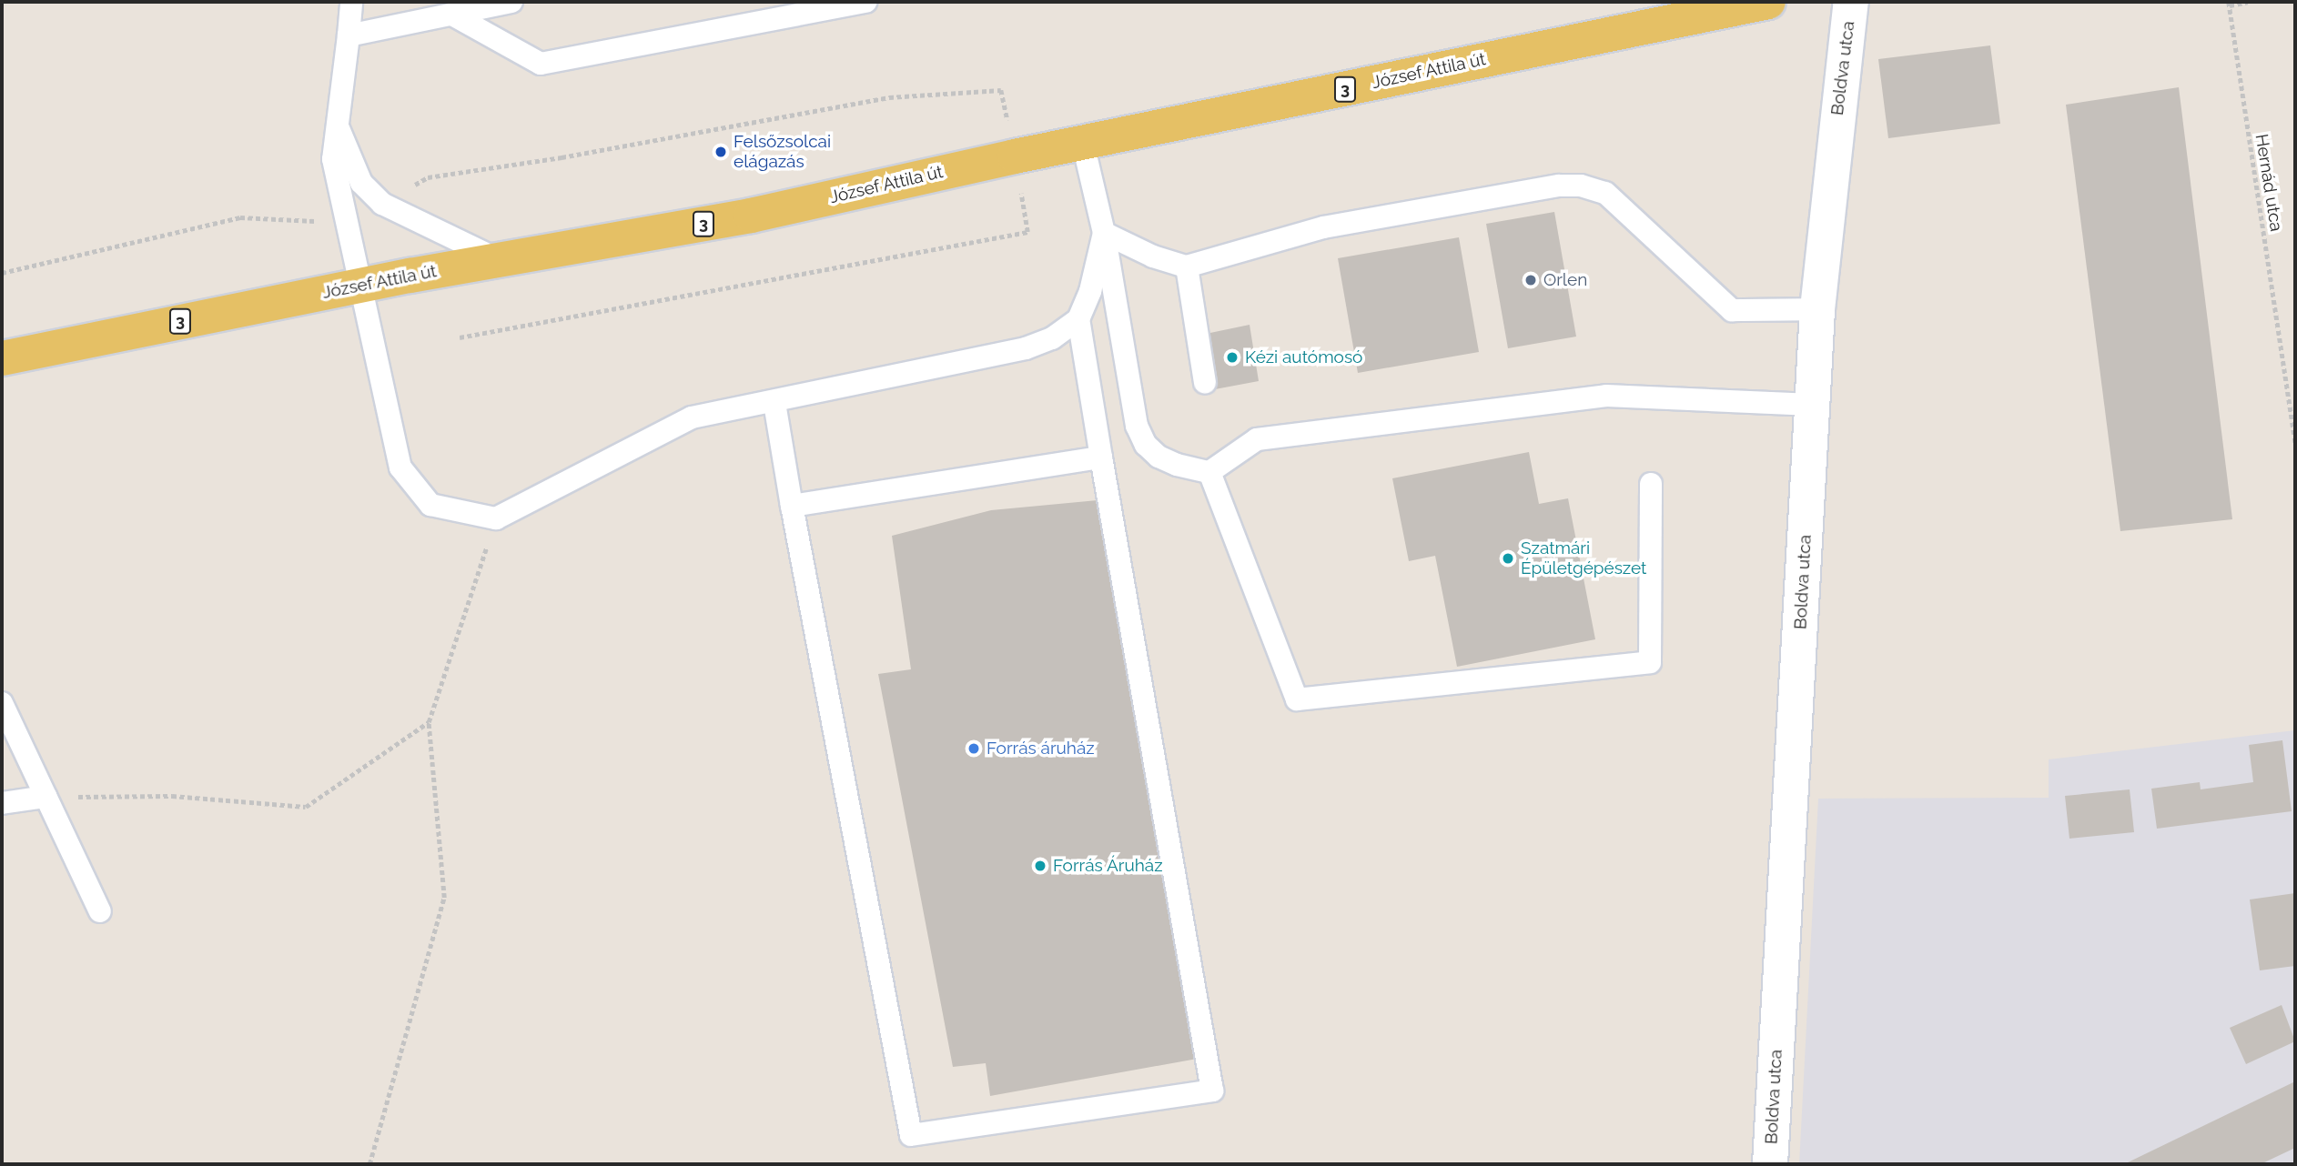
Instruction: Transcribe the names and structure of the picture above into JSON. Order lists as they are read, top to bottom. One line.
{"streets":{"main road":["József Attila út","3"],"street":["Boldva utca"],"path":["Hernád utca"]},"places":["Felsőzsolcai elágazás","Orlen","Kézi autómosó","Szatmári Épületgépészet","Forrás áruház","Forrás Áruház"]}
